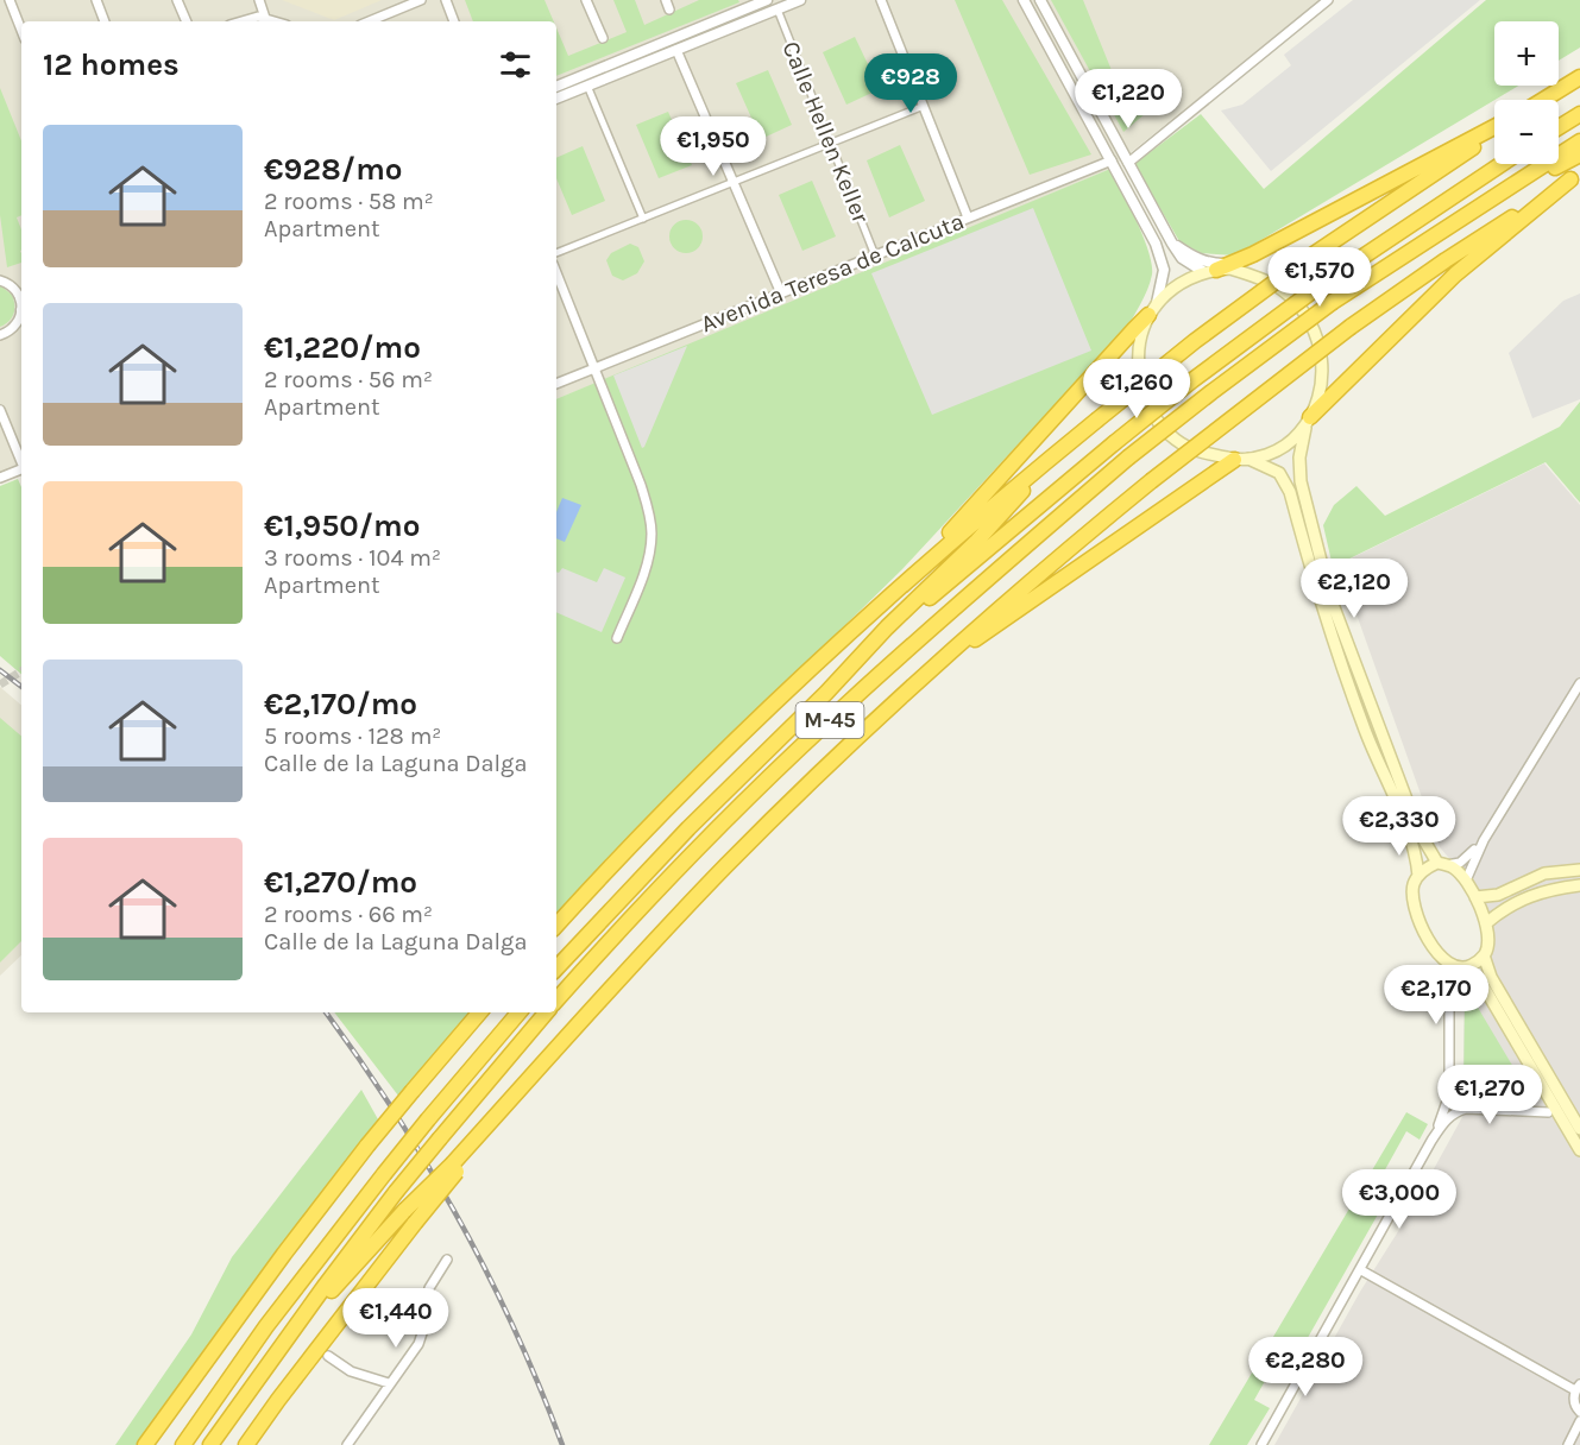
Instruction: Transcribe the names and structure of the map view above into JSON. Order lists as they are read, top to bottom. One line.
{"streets":{"highway":["M-45"],"street":["Calle Hellen Keller","Avenida Teresa de Calcuta"]},"crossings":[["Calle Hellen Keller","Avenida Teresa de Calcuta"]],"page":{"map_buttons":["+","−"],"heading":"12 homes","price":["€928","€1,220","€1,950","€1,570","€1,260","€2,120","€2,330","€2,170","€1,270","€3,000","€1,440","€2,280"],"list":[{"name":"€928/mo","note":"2 rooms · 58 m² · Apartment"},{"name":"€1,220/mo","note":"2 rooms · 56 m² · Apartment"},{"name":"€1,950/mo","note":"3 rooms · 104 m² · Apartment"},{"name":"€2,170/mo","note":"5 rooms · 128 m² · Calle de la Laguna Dalga"},{"name":"€1,270/mo","note":"2 rooms · 66 m² · Calle de la Laguna Dalga"}]}}
